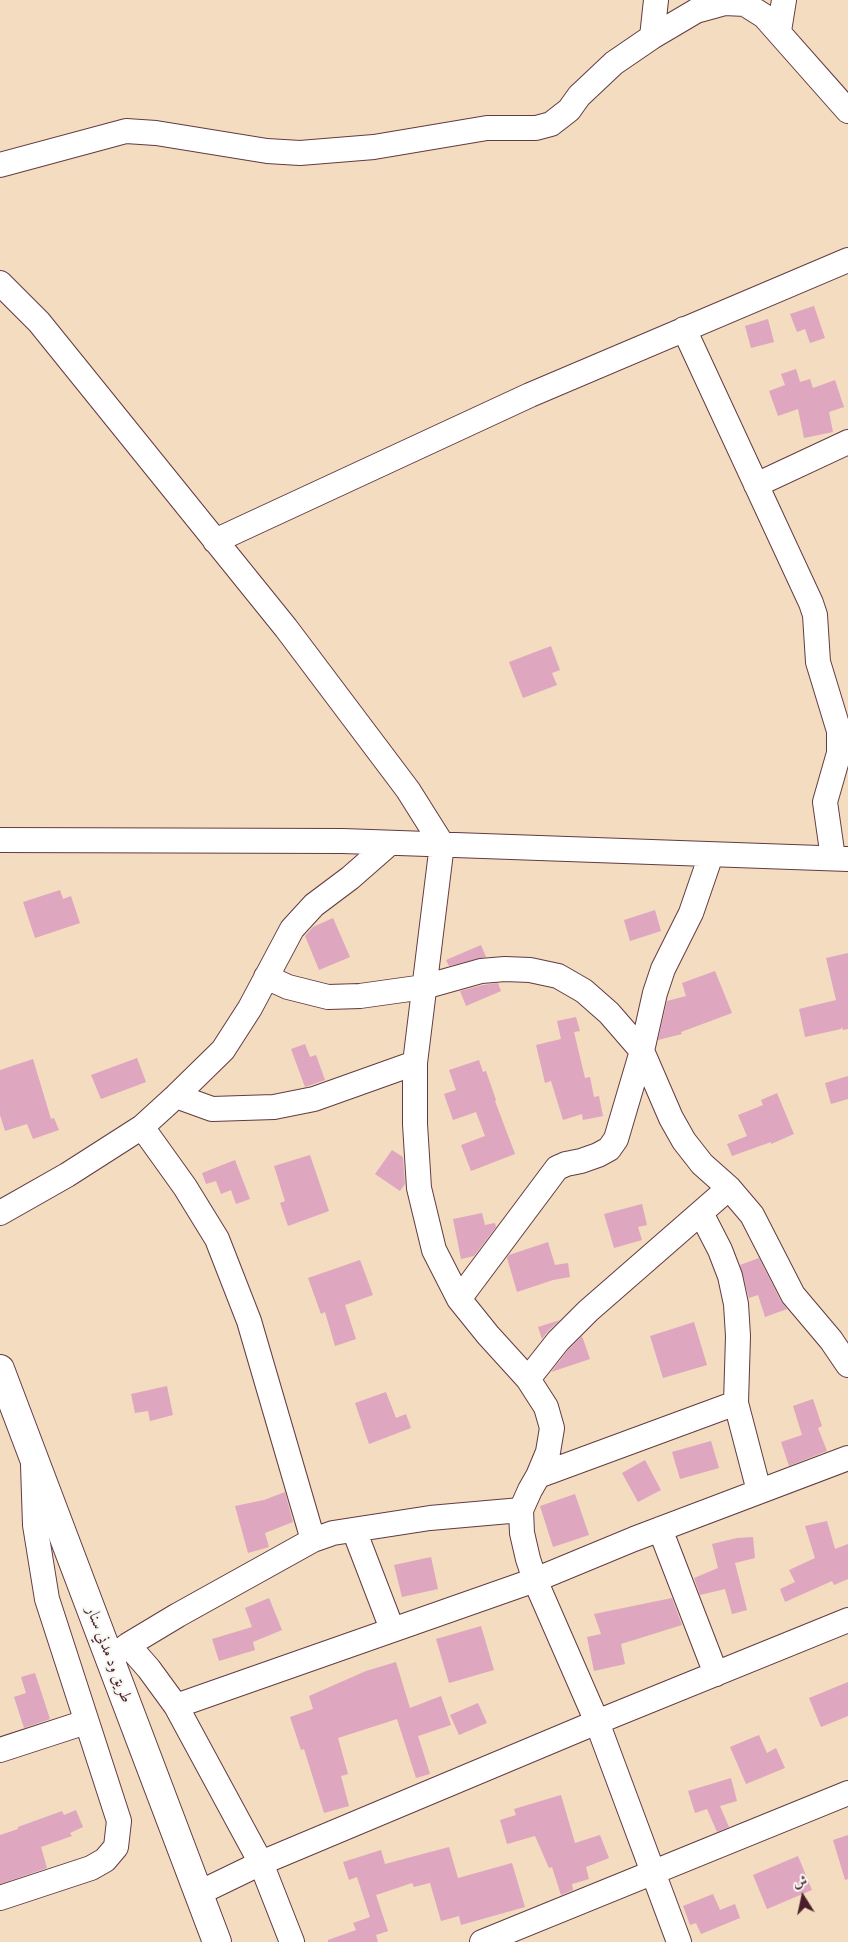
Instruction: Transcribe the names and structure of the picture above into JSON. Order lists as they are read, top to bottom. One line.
{"streets":{"highway":["طريق ود مدني سنار"]},"north":"top"}
